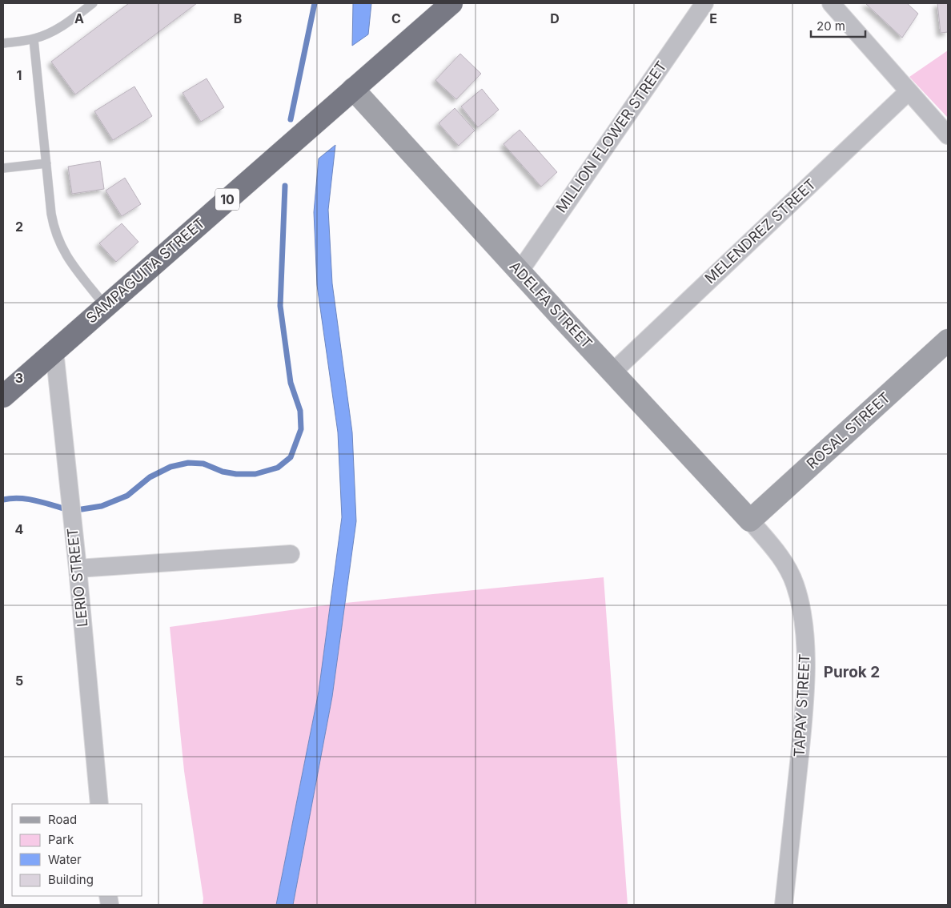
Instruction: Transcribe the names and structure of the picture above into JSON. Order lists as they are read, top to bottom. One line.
{"streets":{"highway":["10","SAMPAGUITA STREET"],"street":["MILLION FLOWER STREET","MELENDREZ STREET","ADELFA STREET","ROSAL STREET","LERIO STREET","TAPAY STREET"]},"crossings":[["MILLION FLOWER STREET","ADELFA STREET"],["MELENDREZ STREET","ADELFA STREET"],["SAMPAGUITA STREET","ADELFA STREET"],["SAMPAGUITA STREET","LERIO STREET"],["ADELFA STREET","ROSAL STREET"],["ADELFA STREET","TAPAY STREET"],["ROSAL STREET","TAPAY STREET"]],"districts":["Purok 2"],"legend":["Road","Park","Water","Building"],"scale_bar":"20 m","grid":{"columns":["A","B","C","D","E"],"rows":["1","2","3","4","5"]}}
